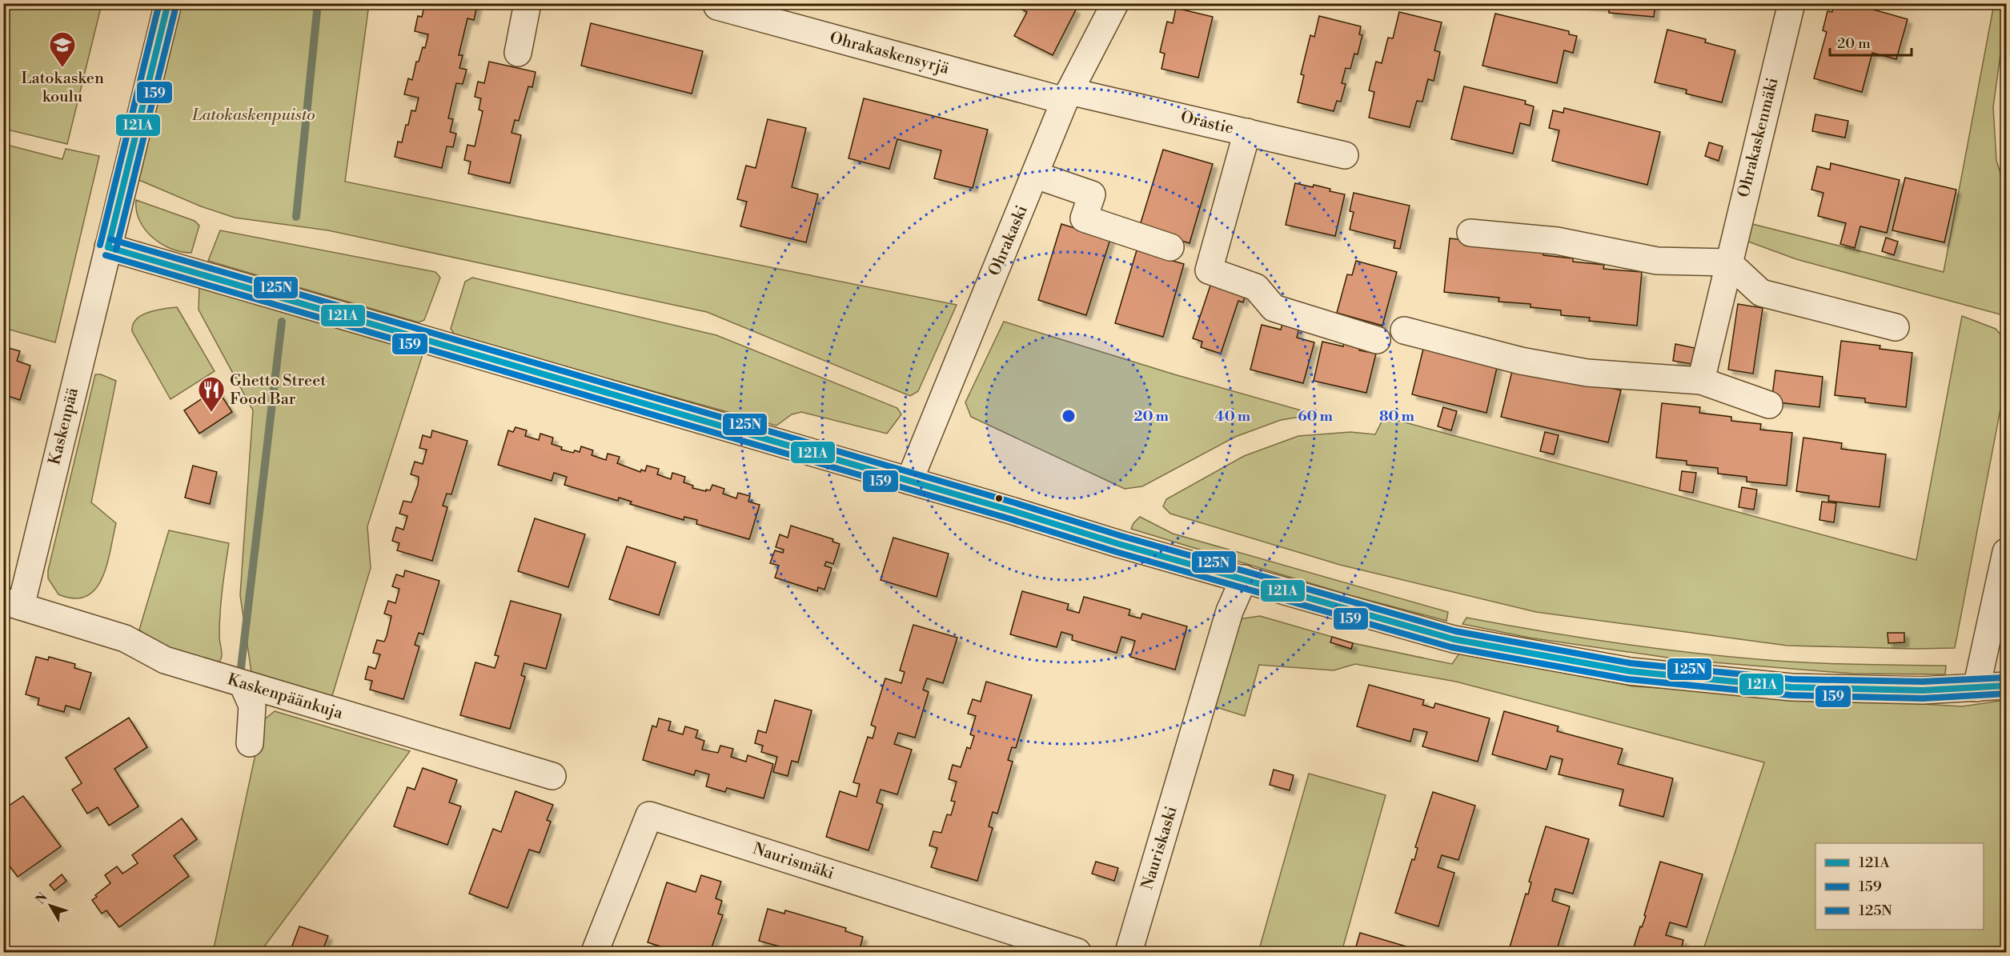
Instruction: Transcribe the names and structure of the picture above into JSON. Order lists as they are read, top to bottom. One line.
{"streets":{"street":["Ohrakaskensyrjä","Orastie","Ohrakaskenmäki","Ohrakaski","Kaskenpää","Kaskenpäänkuja","Nauriskaski","Naurismäki"]},"crossings":[["Ohrakaskensyrjä","Orastie"],["Ohrakaskensyrjä","Ohrakaski"],["Orastie","Ohrakaski"],["Kaskenpää","Kaskenpäänkuja"]],"parks":["Latokaskenpuisto"],"places":{"school or university":["Latokasken koulu"],"restaurant":["Ghetto Street Food Bar"]},"lines":["transit line 121A","transit line 125N","transit line 159"],"legend":["121A","159","125N"],"scale_bar":"20 m","north":"top left","rings":["20 m","40 m","60 m","80 m"]}
